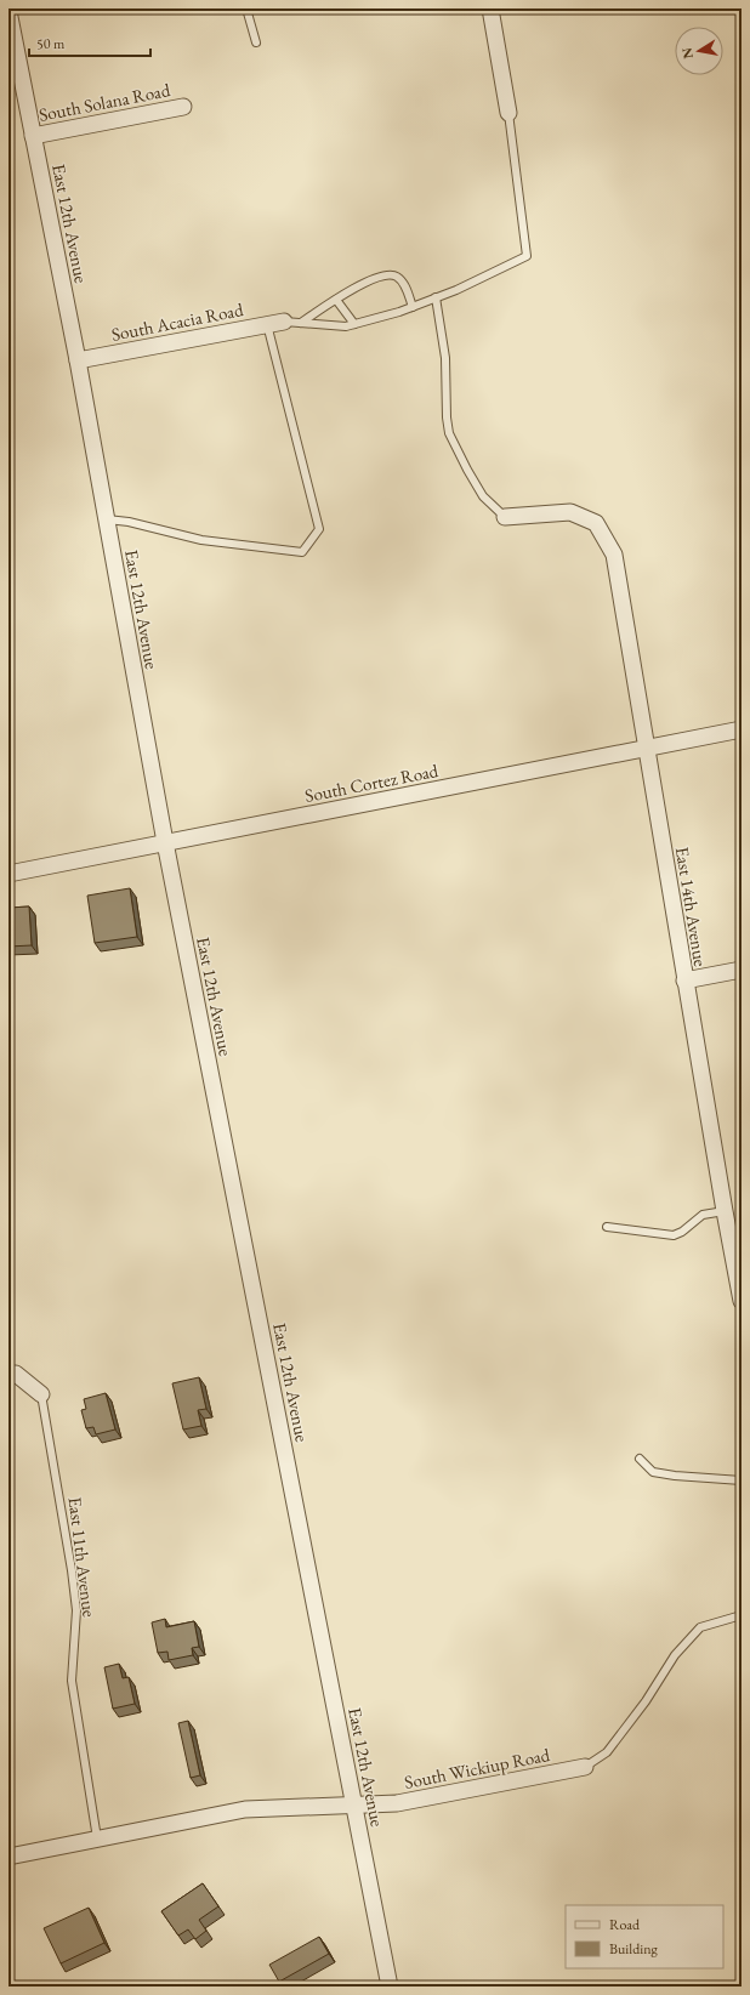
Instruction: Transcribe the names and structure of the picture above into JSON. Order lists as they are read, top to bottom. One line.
{"streets":{"street":["South Solana Road","East 12th Avenue","South Acacia Road","South Cortez Road","East 14th Avenue","South Wickiup Road"],"lane":["East 11th Avenue"]},"crossings":[["South Solana Road","East 12th Avenue"],["East 12th Avenue","South Acacia Road"],["East 12th Avenue","South Cortez Road"],["East 12th Avenue","South Wickiup Road"],["South Cortez Road","East 14th Avenue"],["East 11th Avenue","South Wickiup Road"]],"legend":["Road","Building"],"scale_bar":"50 m","north":"left"}
